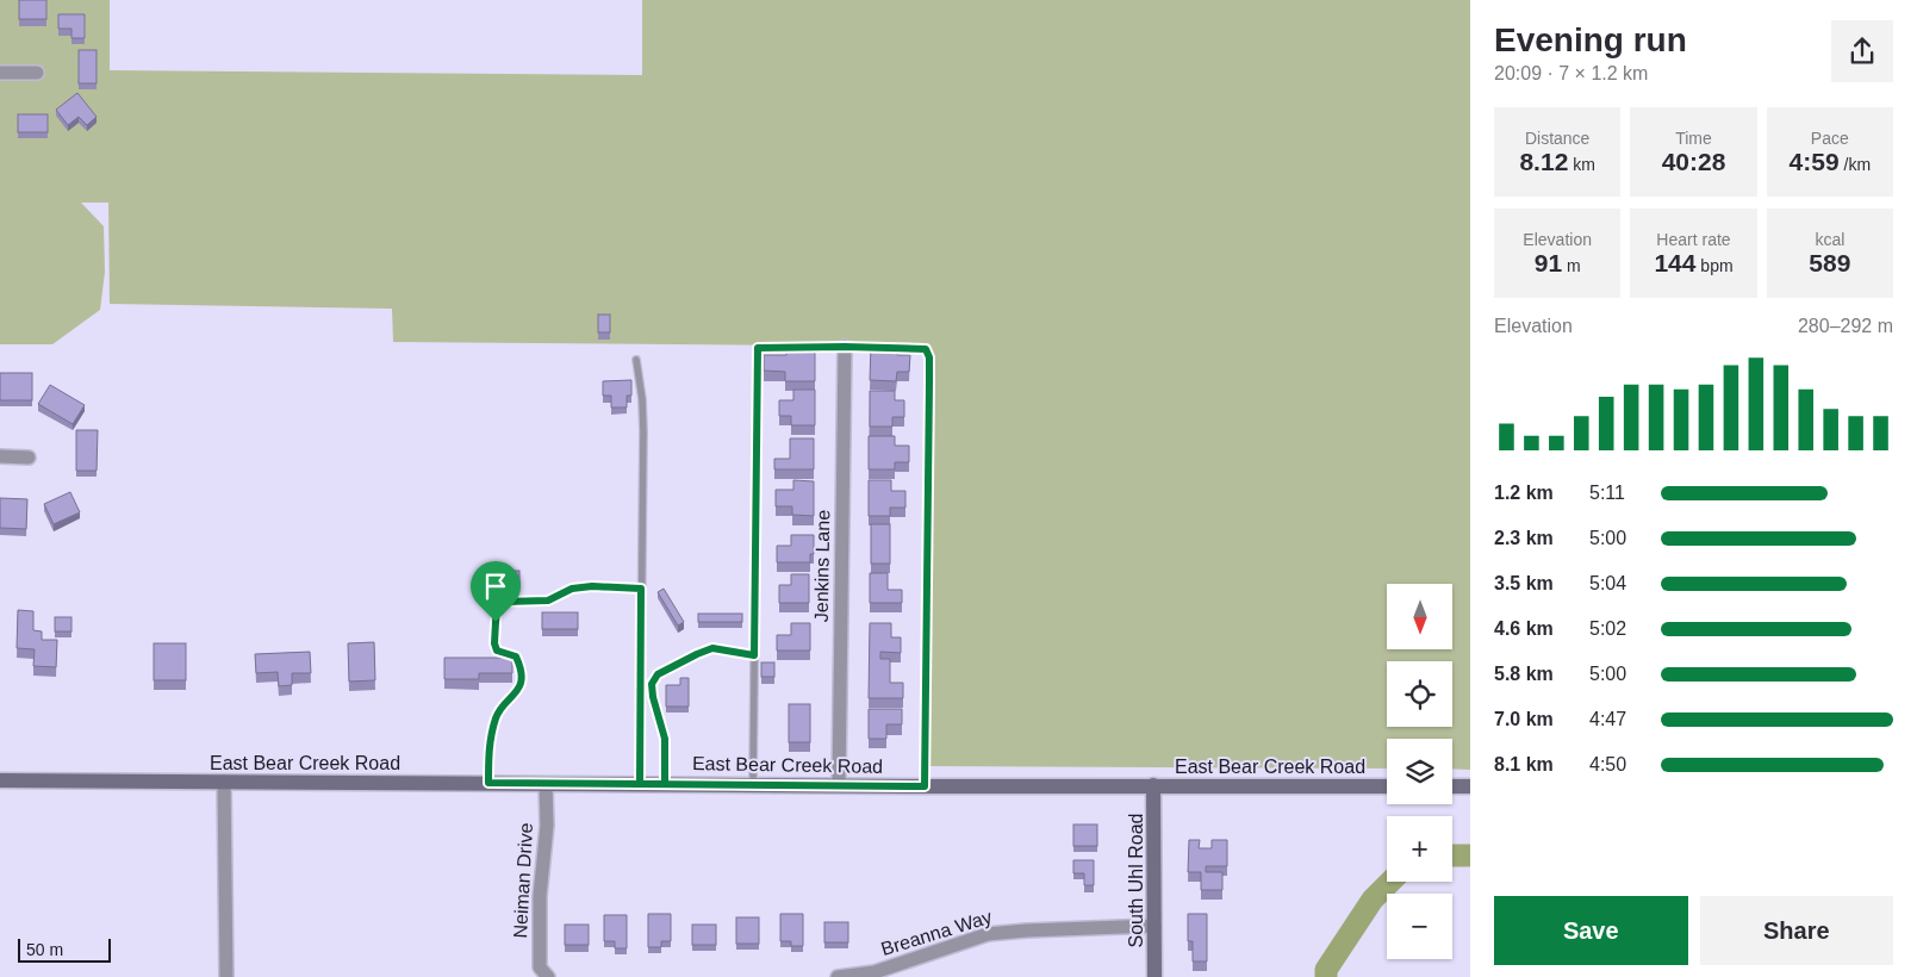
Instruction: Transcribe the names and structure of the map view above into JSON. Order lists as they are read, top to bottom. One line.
{"streets":{"main road":["East Bear Creek Road","South Uhl Road"],"street":["Jenkins Lane","Neiman Drive","Breanna Way"]},"crossings":[["Jenkins Lane","East Bear Creek Road"],["East Bear Creek Road","Neiman Drive"],["East Bear Creek Road","South Uhl Road"],["South Uhl Road","Breanna Way"]],"scale_bar":"50 m","north":"bottom","page":{"heading":["Evening run","20:09 · 7 × 1.2 km"],"stats":[["Distance","8.12 km"],["Time","40:28"],["Pace","4:59 /km"],["Elevation","91 m"],["Heart rate","144 bpm"],["kcal","589"]],"chart":["Elevation","280–292 m"],"list":[{"name":"1.2 km","note":"5:11"},{"name":"2.3 km","note":"5:00"},{"name":"3.5 km","note":"5:04"},{"name":"4.6 km","note":"5:02"},{"name":"5.8 km","note":"5:00"},{"name":"7.0 km","note":"4:47"},{"name":"8.1 km","note":"4:50"}],"map_buttons":["+","−"],"buttons":["Save","Share"],"scale":"50 m"}}
